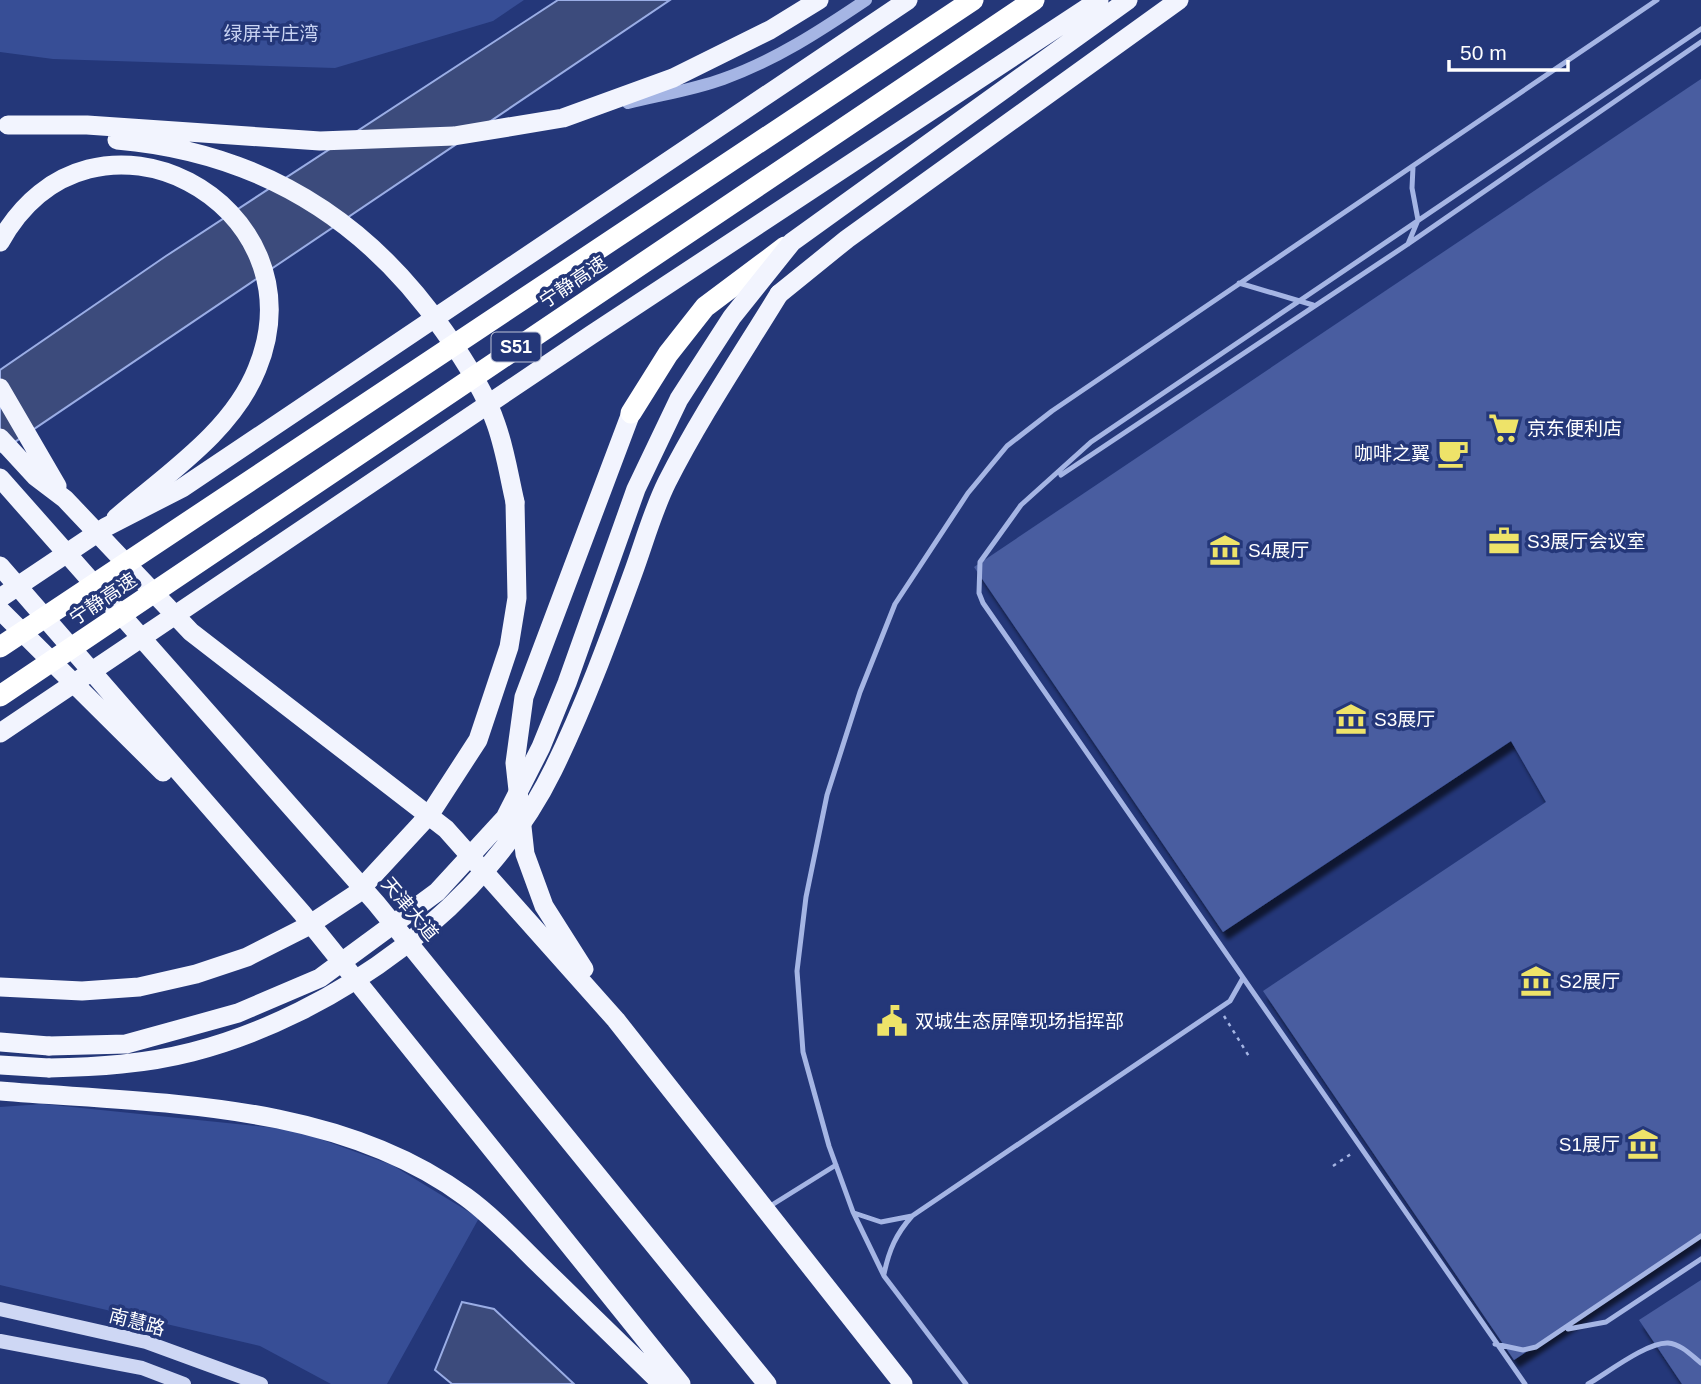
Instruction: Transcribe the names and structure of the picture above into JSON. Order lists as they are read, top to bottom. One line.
{"streets":{"highway":["宁静高速","S51","天津大道"],"main road":["南慧路"]},"parks":["绿屏辛庄湾"],"places":{"supermarket":["京东便利店"],"cafe":["咖啡之翼"],"office":["S3展厅会议室"],"museum":["S4展厅","S3展厅","S2展厅","S1展厅"],"public building":["双城生态屏障现场指挥部"]},"scale_bar":"50 m"}
